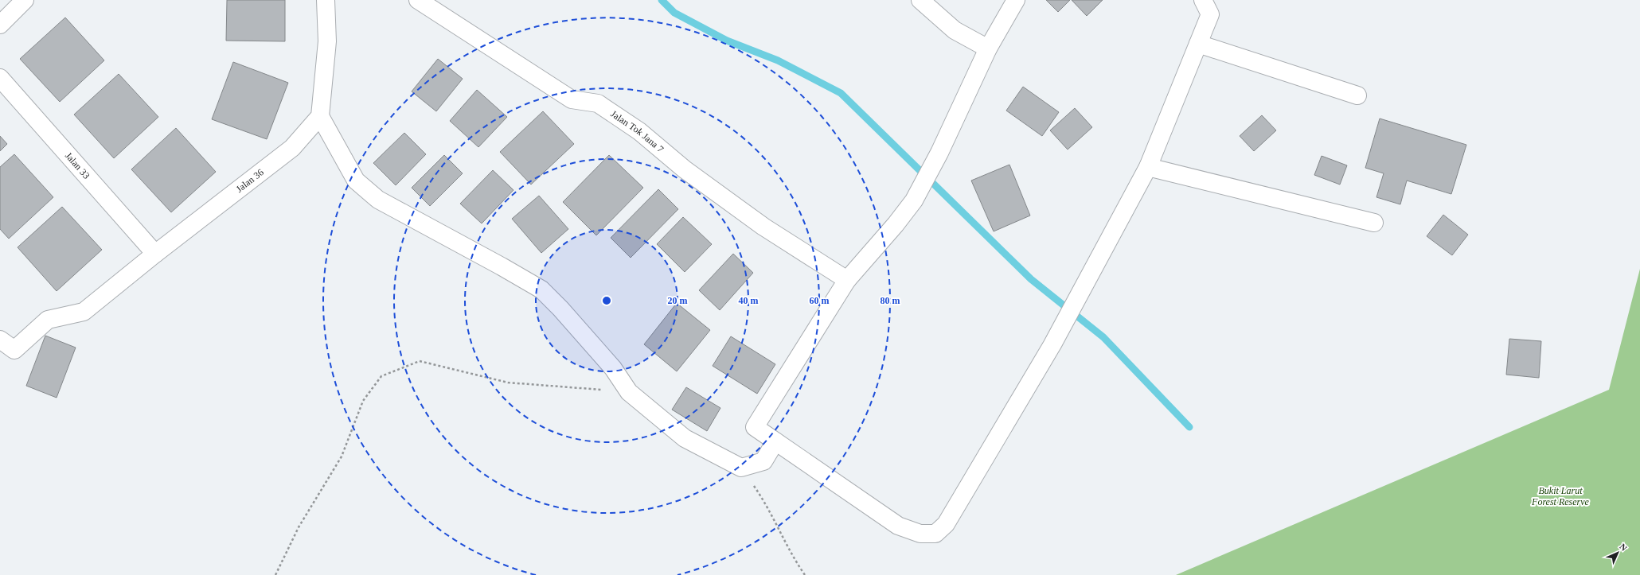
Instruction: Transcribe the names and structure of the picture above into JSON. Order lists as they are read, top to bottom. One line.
{"streets":{"street":["Jalan Tok Jana 7","Jalan 33","Jalan 36"]},"crossings":[["Jalan 33","Jalan 36"]],"parks":["Bukit Larut Forest Reserve"],"north":"top right","rings":["20 m","40 m","60 m","80 m"]}
